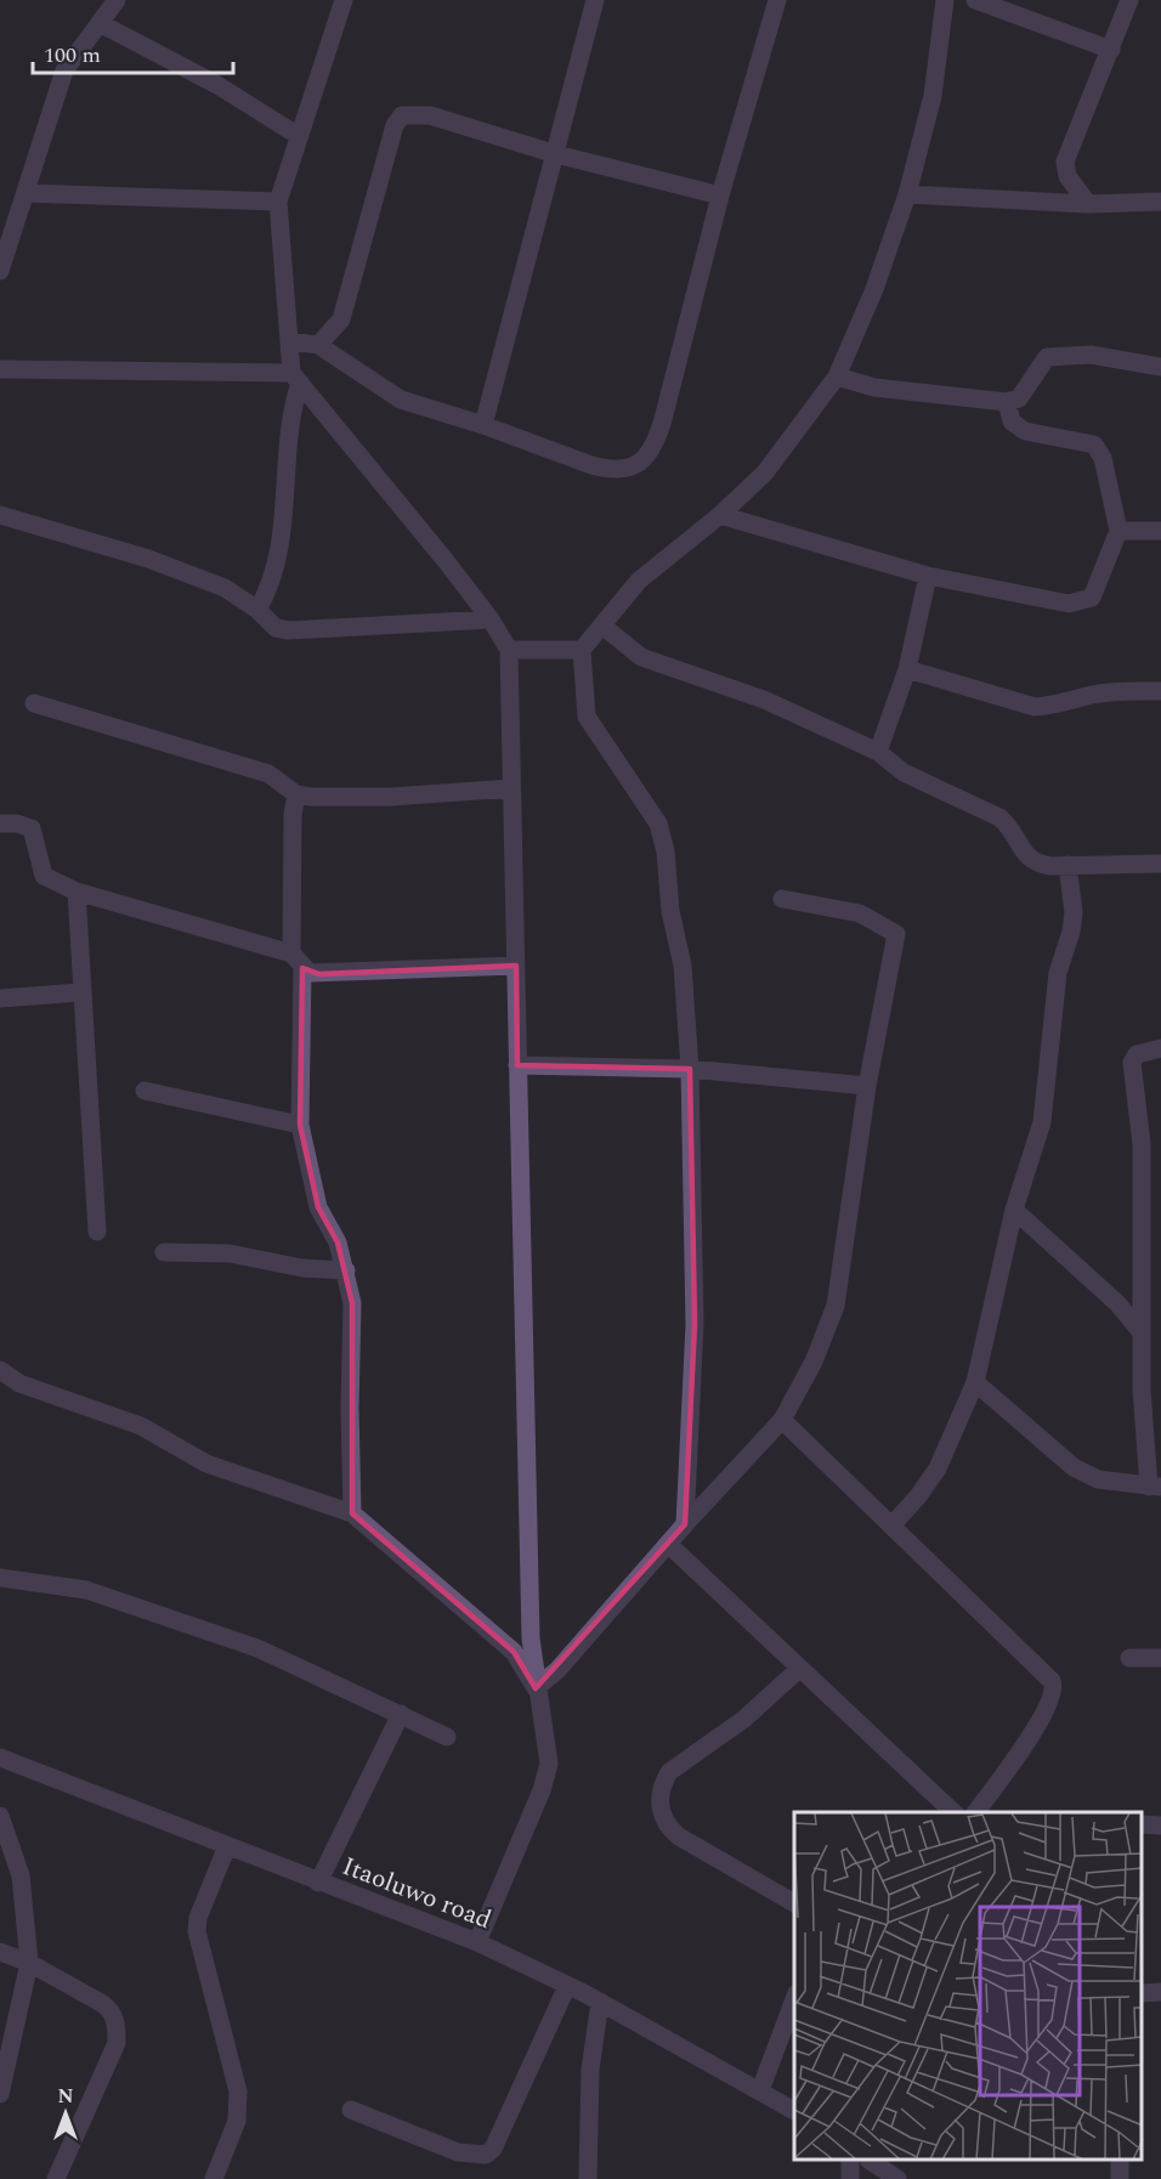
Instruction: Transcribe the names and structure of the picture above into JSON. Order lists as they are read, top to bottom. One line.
{"streets":{"street":["Itaoluwo road"]},"scale_bar":"100 m","north":"top"}
